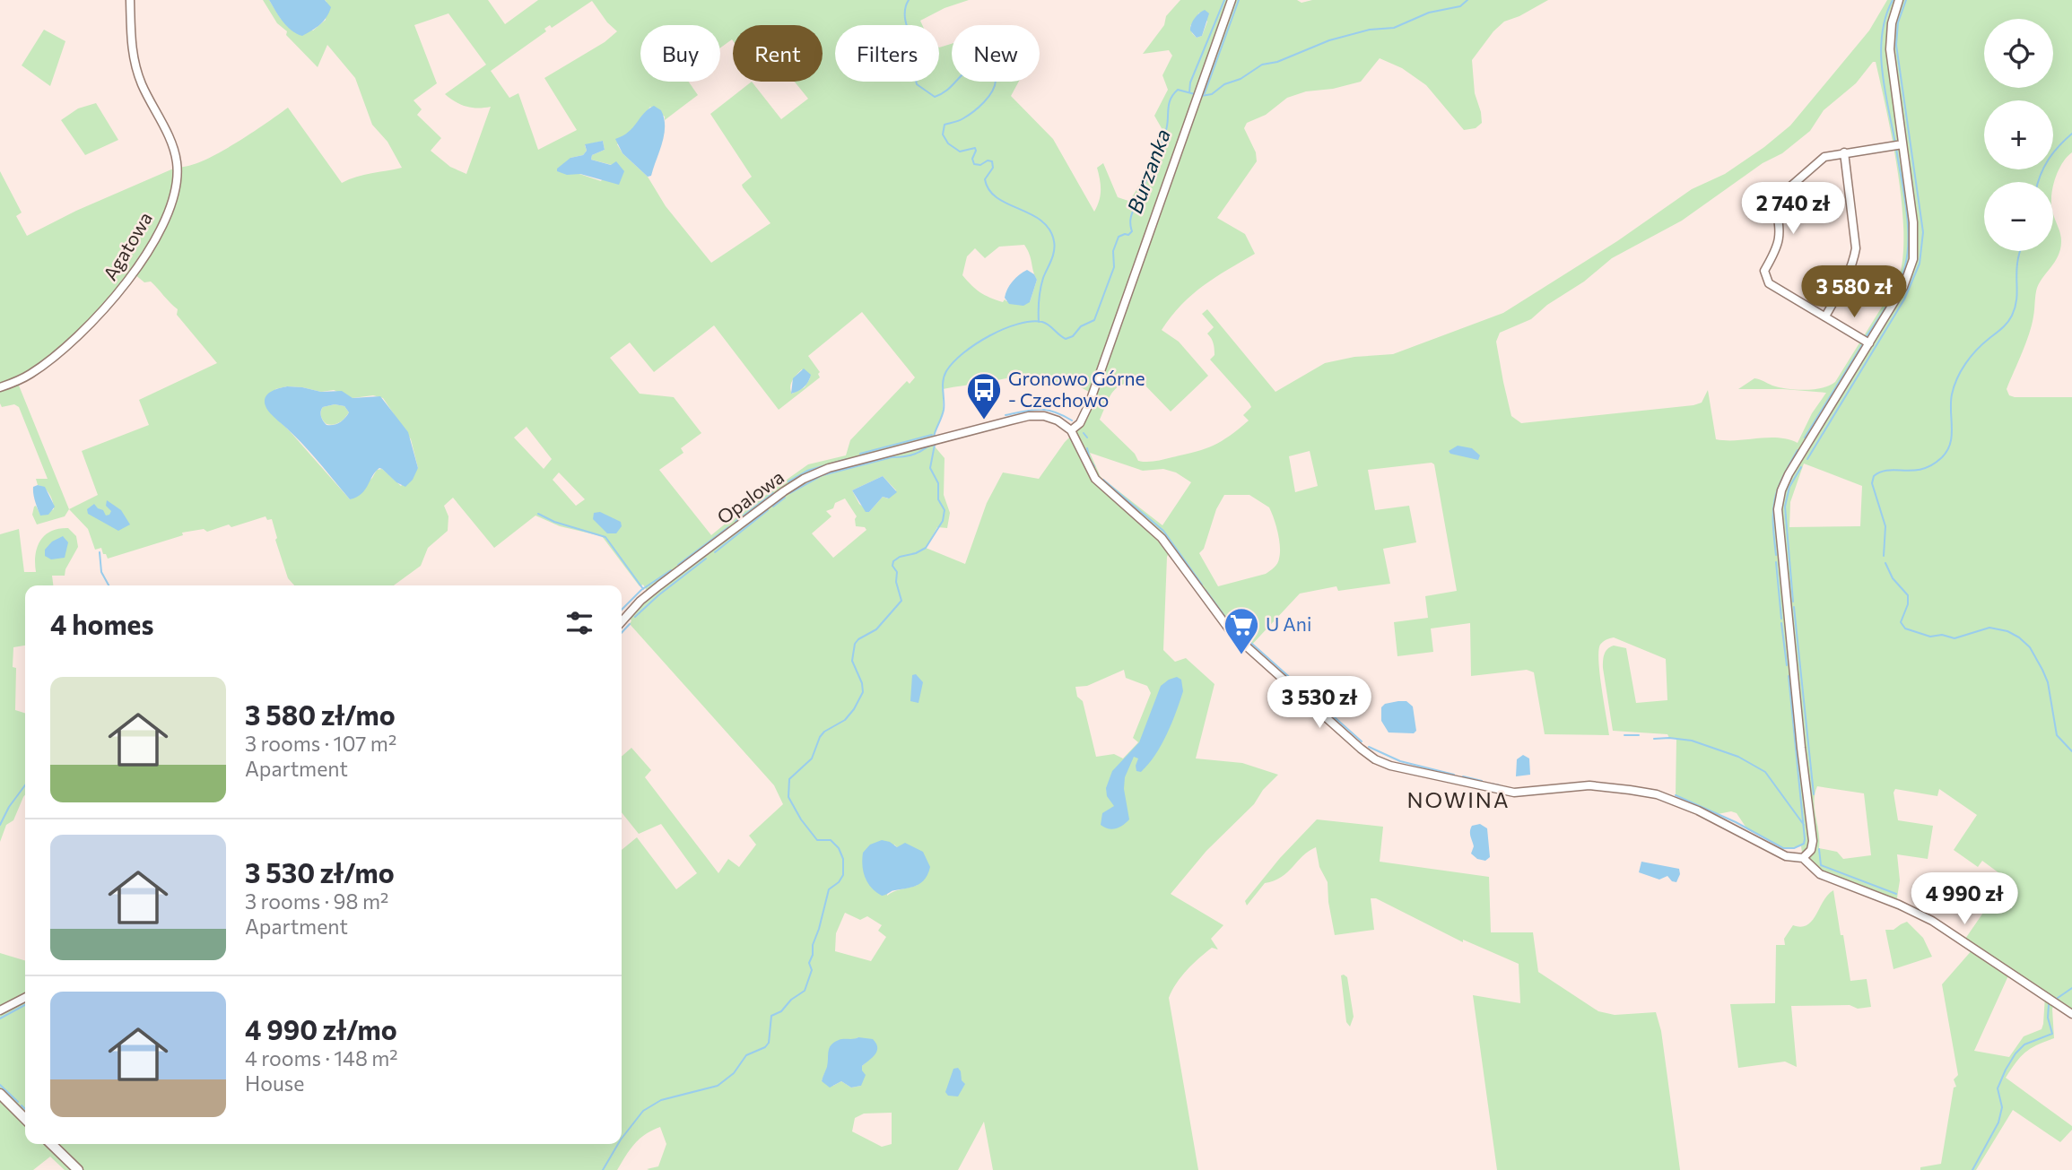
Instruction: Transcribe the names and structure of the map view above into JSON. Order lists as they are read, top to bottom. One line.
{"streets":{"street":["Agatowa","Opalowa"]},"districts":["NOWINA"],"water":["Burzanka"],"places":{"bus stop":["Gronowo Górne - Czechowo"],"supermarket":["U Ani"]},"page":{"map_buttons":["+","−"],"chip":["Buy","Rent","Filters","New"],"price":["2 740 zł","3 580 zł","3 530 zł","4 990 zł"],"heading":"4 homes","list":[{"name":"3 580 zł/mo","note":"3 rooms · 107 m² · Apartment"},{"name":"3 530 zł/mo","note":"3 rooms · 98 m² · Apartment"},{"name":"4 990 zł/mo","note":"4 rooms · 148 m² · House"}]}}
